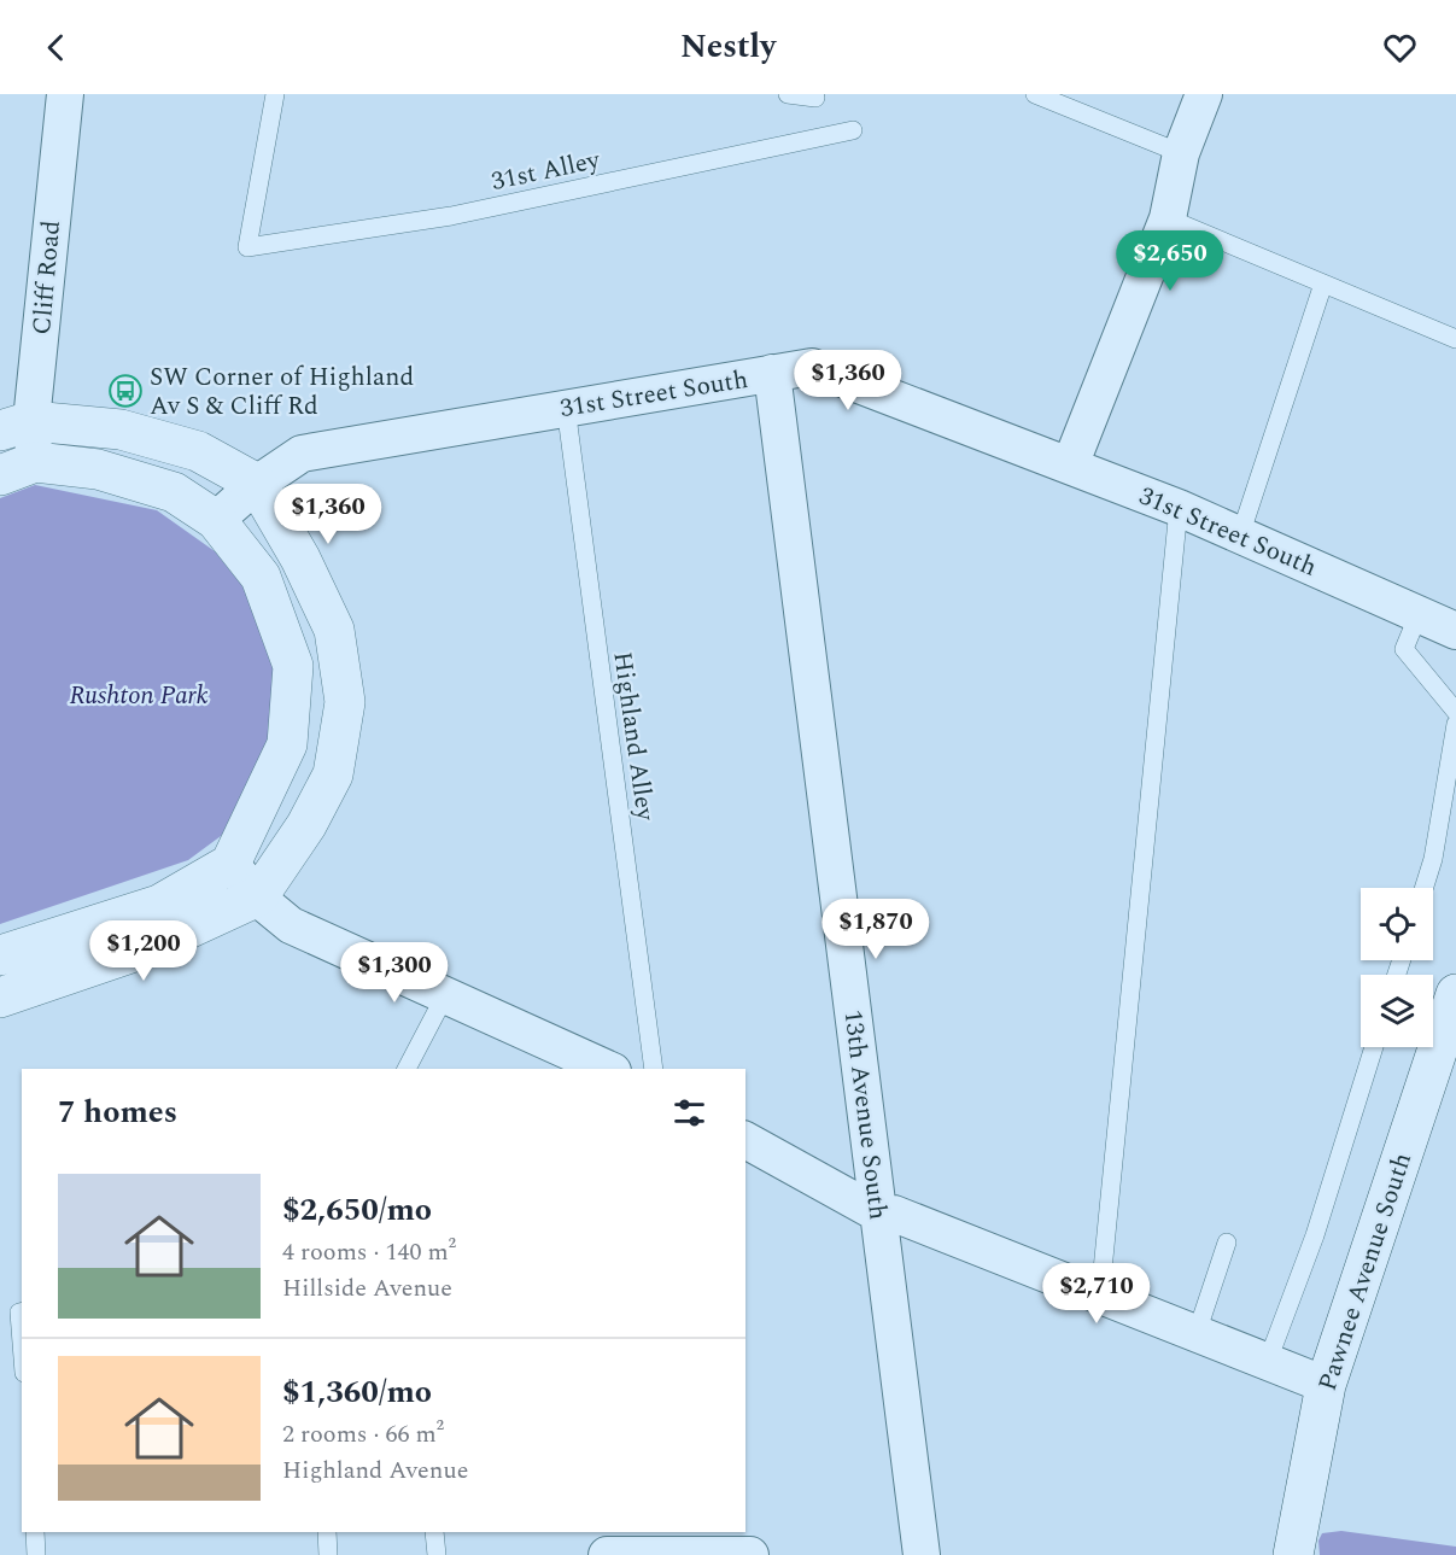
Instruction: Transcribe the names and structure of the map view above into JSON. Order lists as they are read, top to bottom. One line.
{"streets":{"street":["Cliff Road","31st Street South","13th Avenue South","Pawnee Avenue South"],"lane":["31st Alley","Highland Alley"]},"crossings":[["31st Street South","Highland Alley"],["31st Street South","13th Avenue South"]],"parks":["Rushton Park"],"places":{"bus stop":["SW Corner of Highland Av S & Cliff Rd"]},"page":{"header":"Nestly","price":["$2,650","$1,360","$1,360","$1,870","$1,200","$1,300","$2,710"],"heading":"7 homes","list":[{"name":"$2,650/mo","note":"4 rooms · 140 m² · Hillside Avenue"},{"name":"$1,360/mo","note":"2 rooms · 66 m² · Highland Avenue"}]}}
